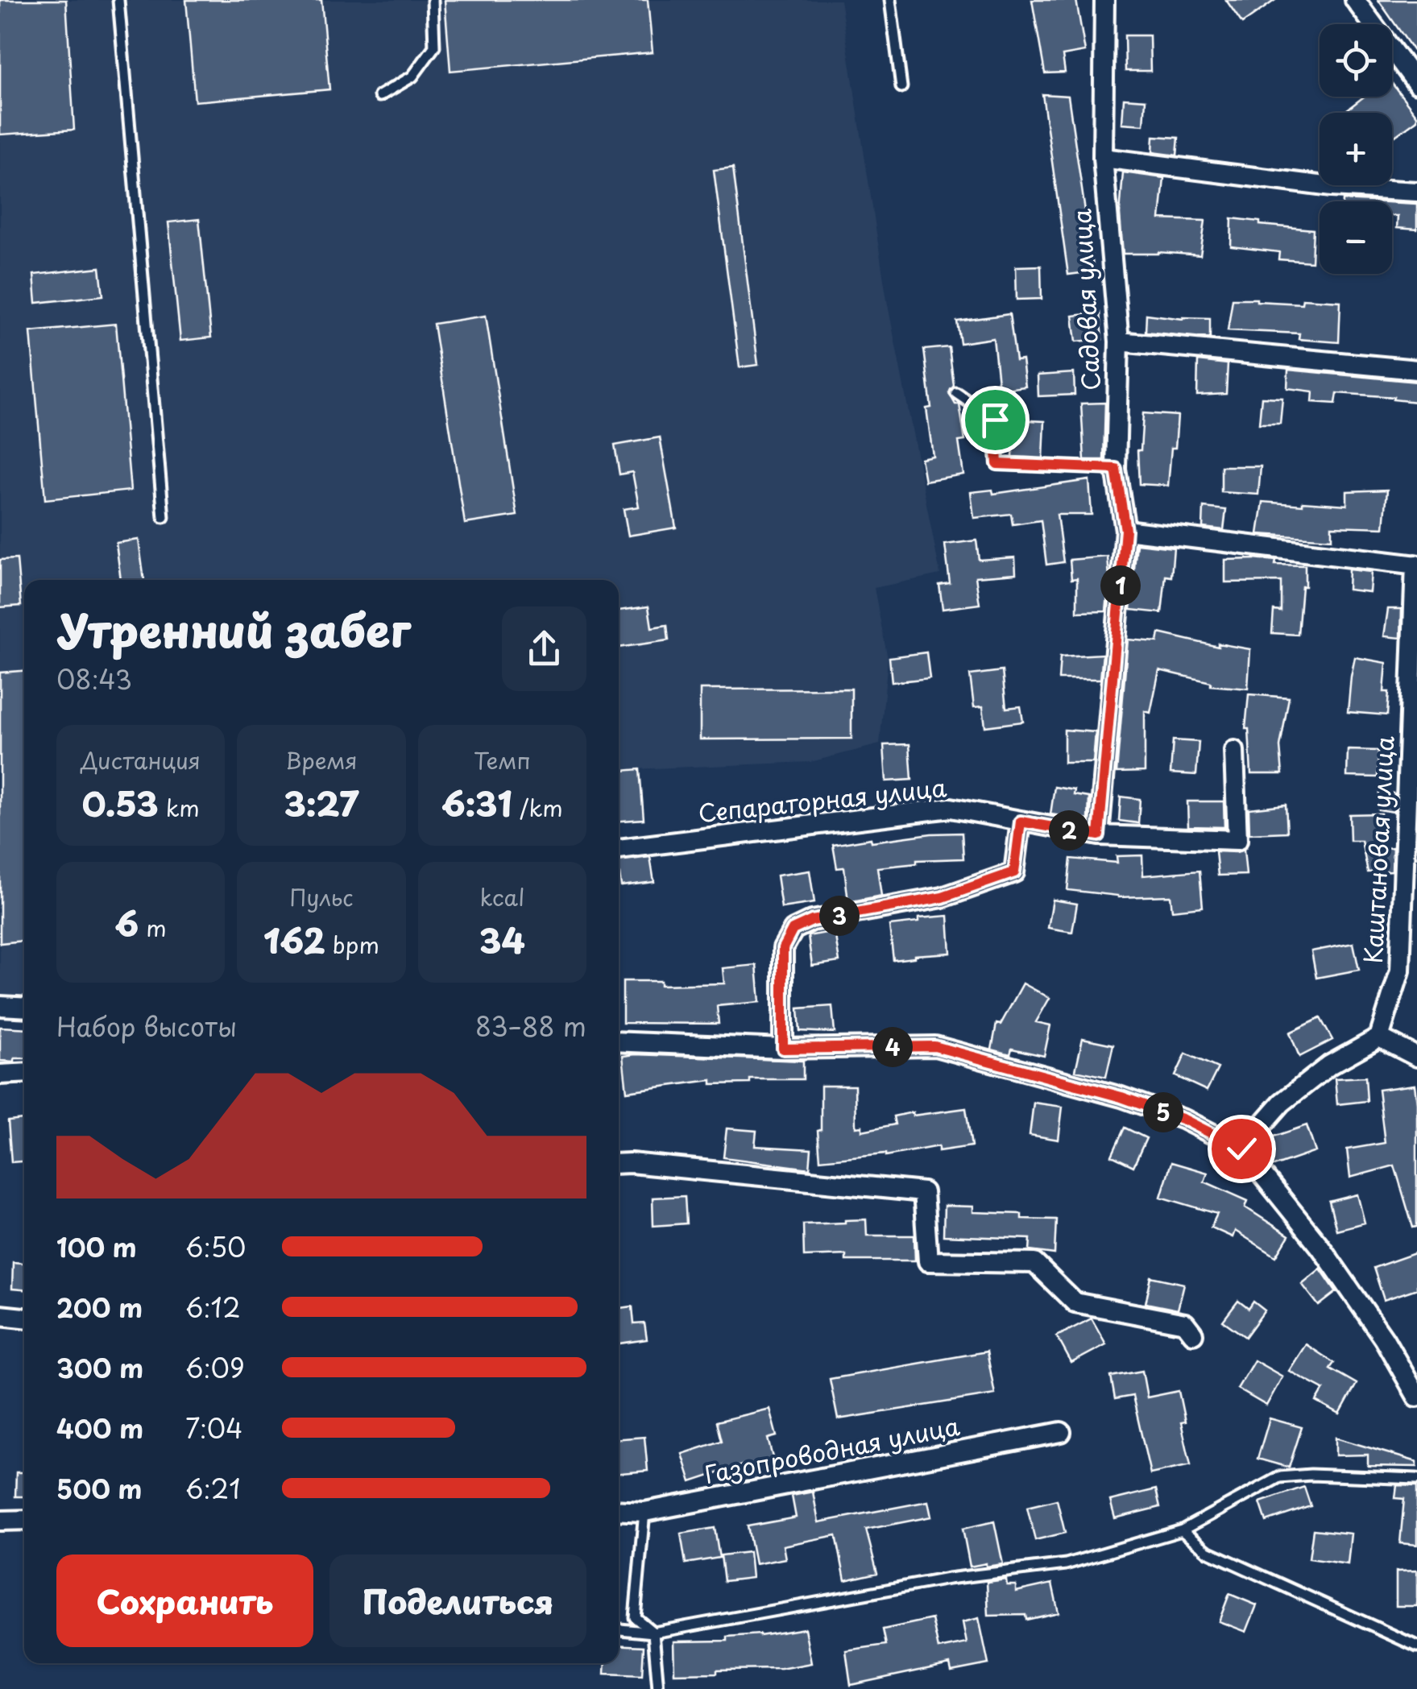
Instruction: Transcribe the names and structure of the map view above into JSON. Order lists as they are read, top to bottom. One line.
{"streets":{"street":["Садовая улица","Сепараторная улица","Каштановая улица","Газопроводная улица"]},"crossings":[["Садовая улица","Сепараторная улица"]],"page":{"map_buttons":["+","−"],"pins":["1","2","3","4","5"],"heading":["Утренний забег","08:43"],"stats":[["Дистанция","0.53 km"],["Время","3:27"],["Темп","6:31 /km"],["6 m"],["Пульс","162 bpm"],["kcal","34"]],"chart":["Набор высоты","83–88 m"],"list":[{"name":"100 m","note":"6:50"},{"name":"200 m","note":"6:12"},{"name":"300 m","note":"6:09"},{"name":"400 m","note":"7:04"},{"name":"500 m","note":"6:21"}],"buttons":["Сохранить","Поделиться"]}}
